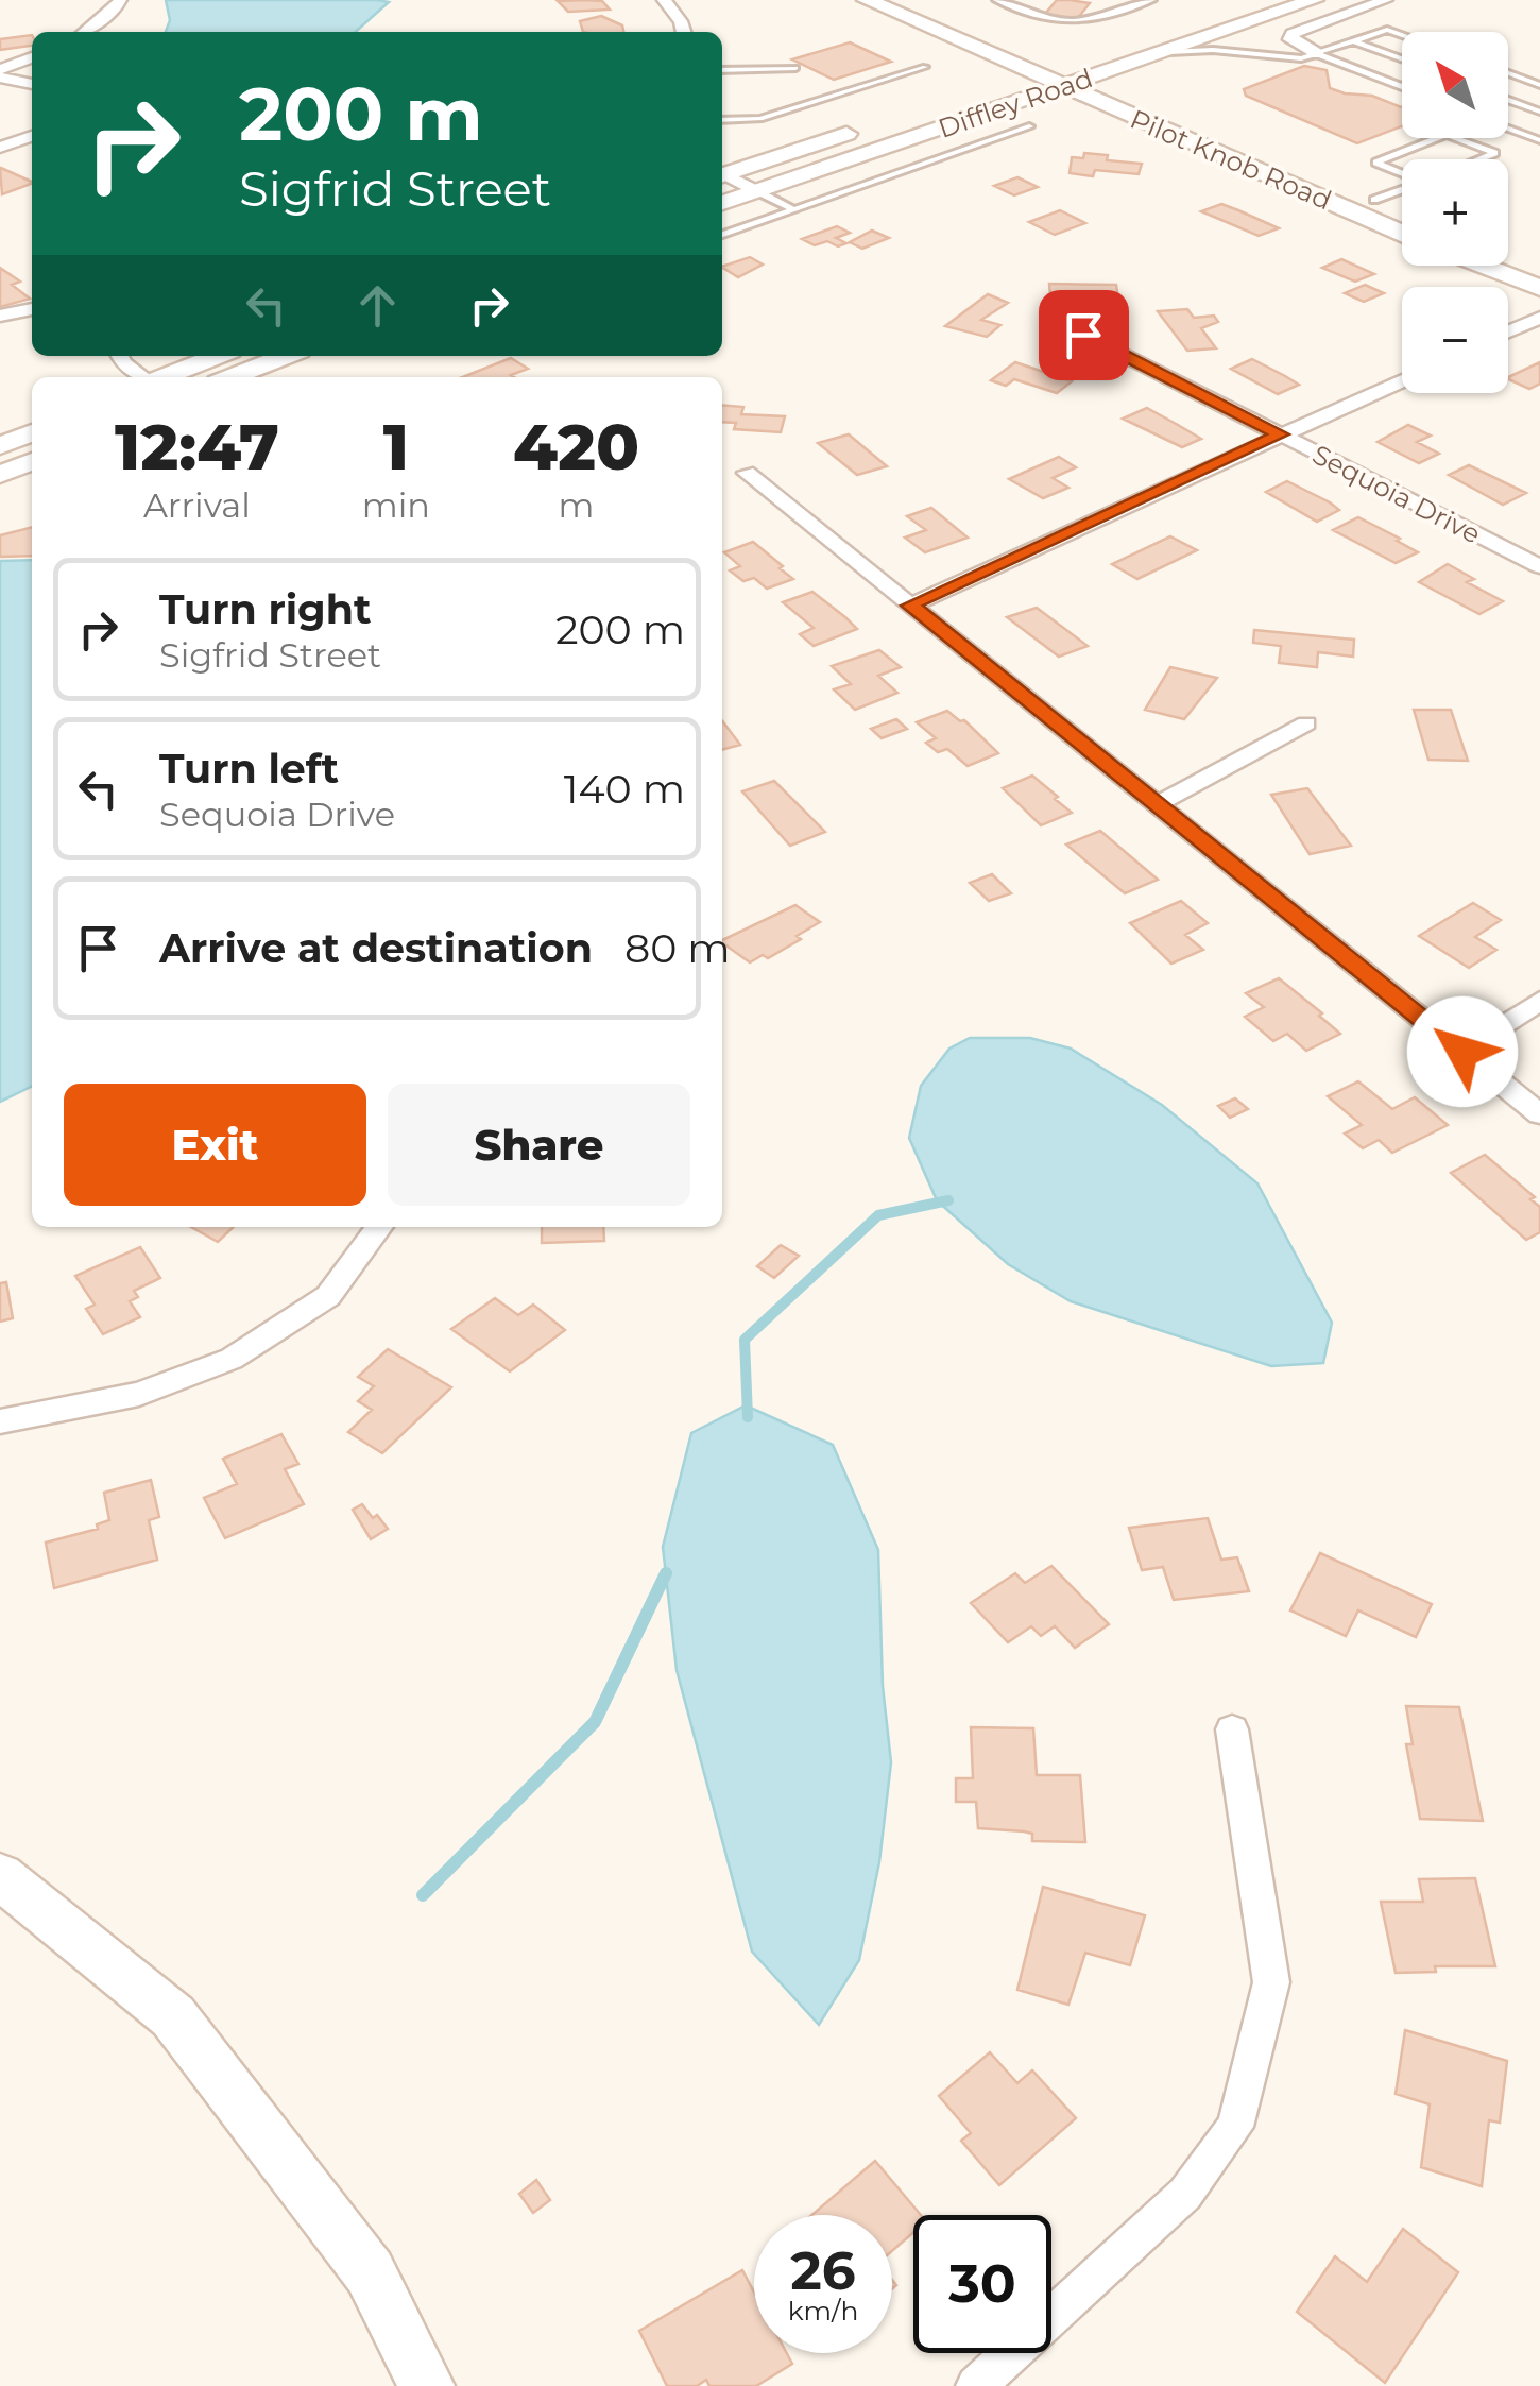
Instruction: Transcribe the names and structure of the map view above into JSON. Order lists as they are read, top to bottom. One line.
{"streets":{"main road":["Diffley Road","Pilot Knob Road"],"street":["Sequoia Drive"]},"crossings":[["Diffley Road","Pilot Knob Road"]],"north":"top left","page":{"map_buttons":["+","−"],"turn":["200 m","Sigfrid Street"],"eta":["12:47","Arrival","1","min","420","m"],"list":[{"name":"Turn right","note":"Sigfrid Street","value":"200 m"},{"name":"Turn left","note":"Sequoia Drive","value":"140 m"},{"name":"Arrive at destination","value":"80 m"}],"buttons":["Exit","Share"],"speed":"26 km/h","limit":"30"}}
